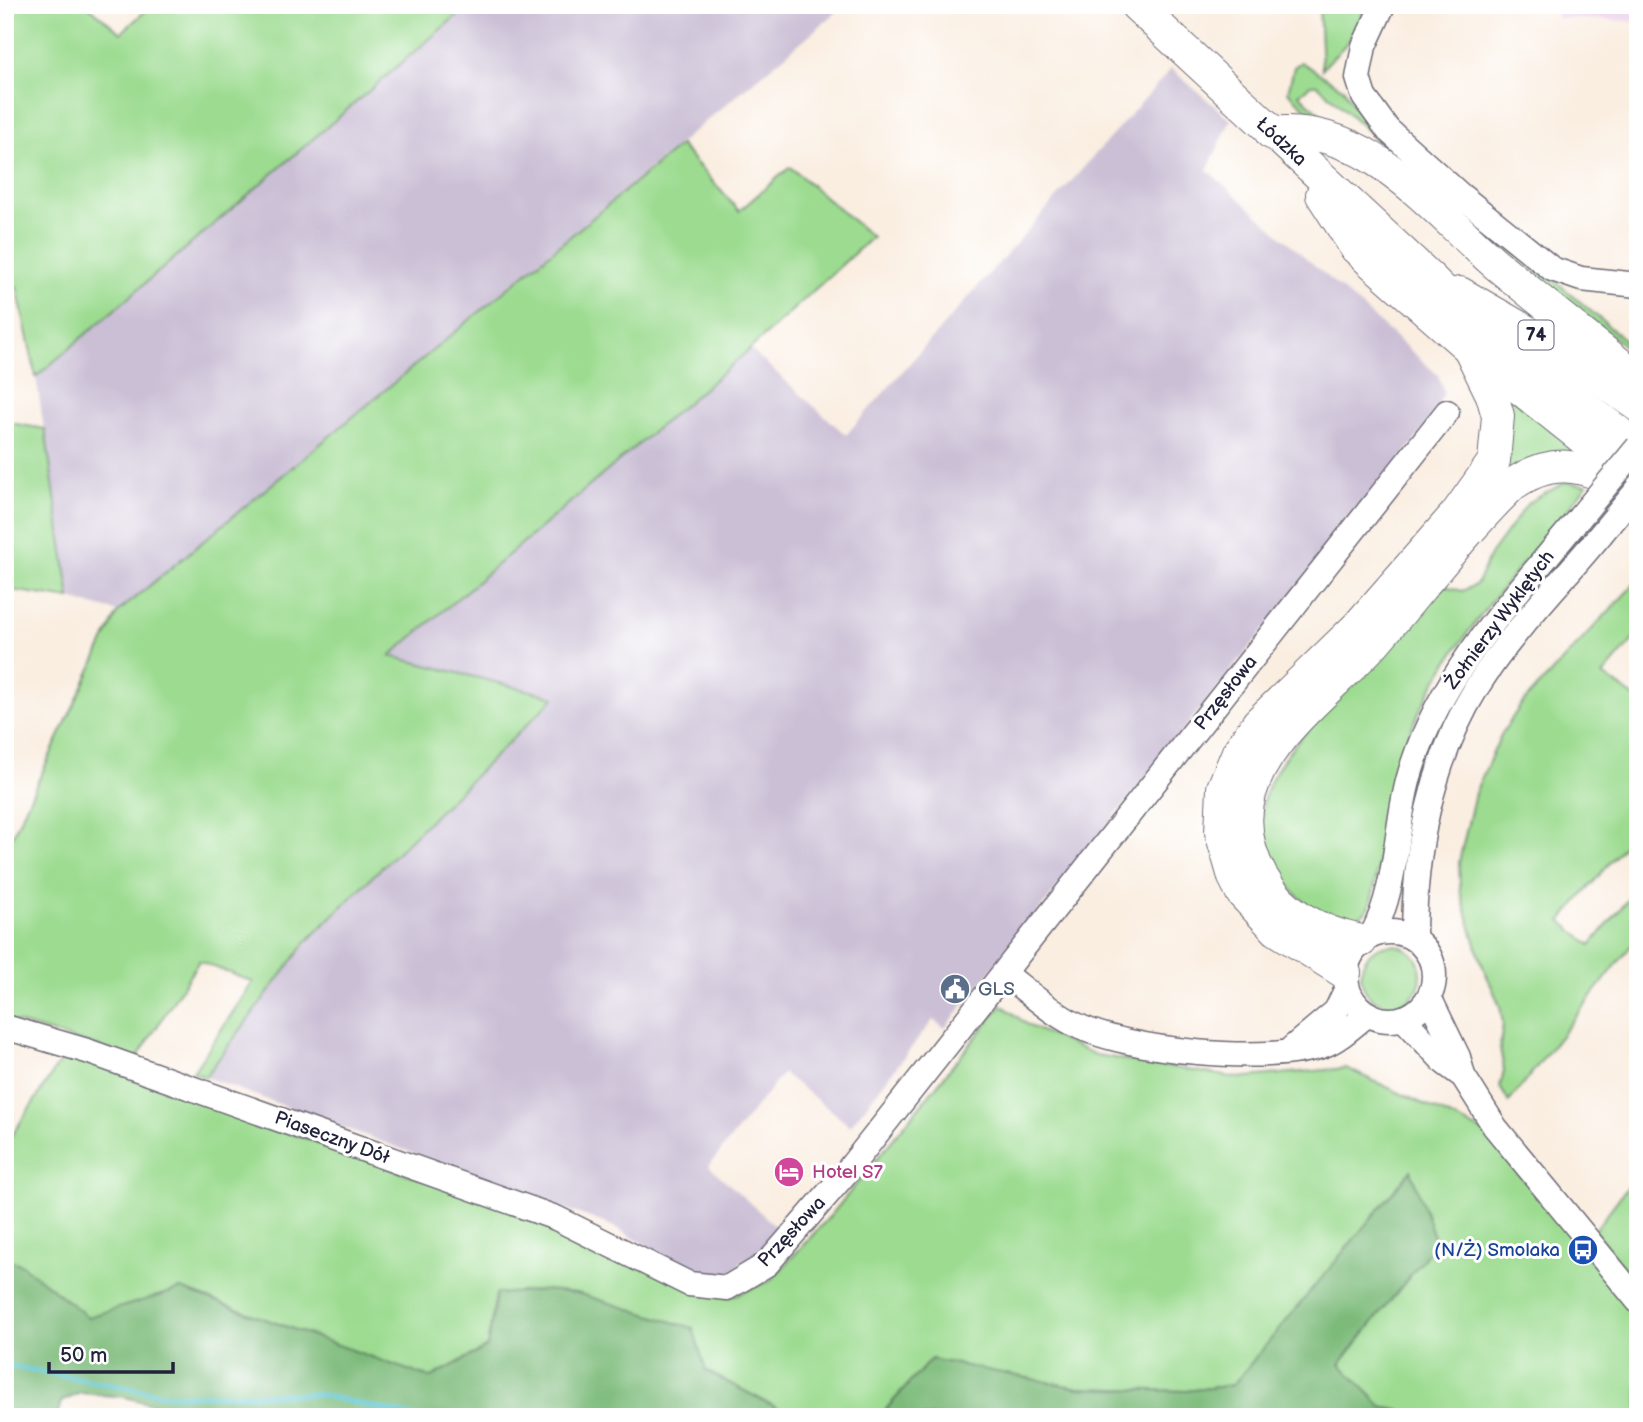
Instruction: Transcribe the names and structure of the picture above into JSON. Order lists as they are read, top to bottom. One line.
{"streets":{"main road":["Łódzka","74"],"street":["Żołnierzy Wyklętych","Przęsłowa","Piaseczny Dół"]},"crossings":[["Łódzka","Żołnierzy Wyklętych"],["Przęsłowa","Piaseczny Dół"]],"places":{"public building":["GLS"],"hotel":["Hotel S7"],"bus stop":["(N/Ż) Smolaka"]},"scale_bar":"50 m"}
